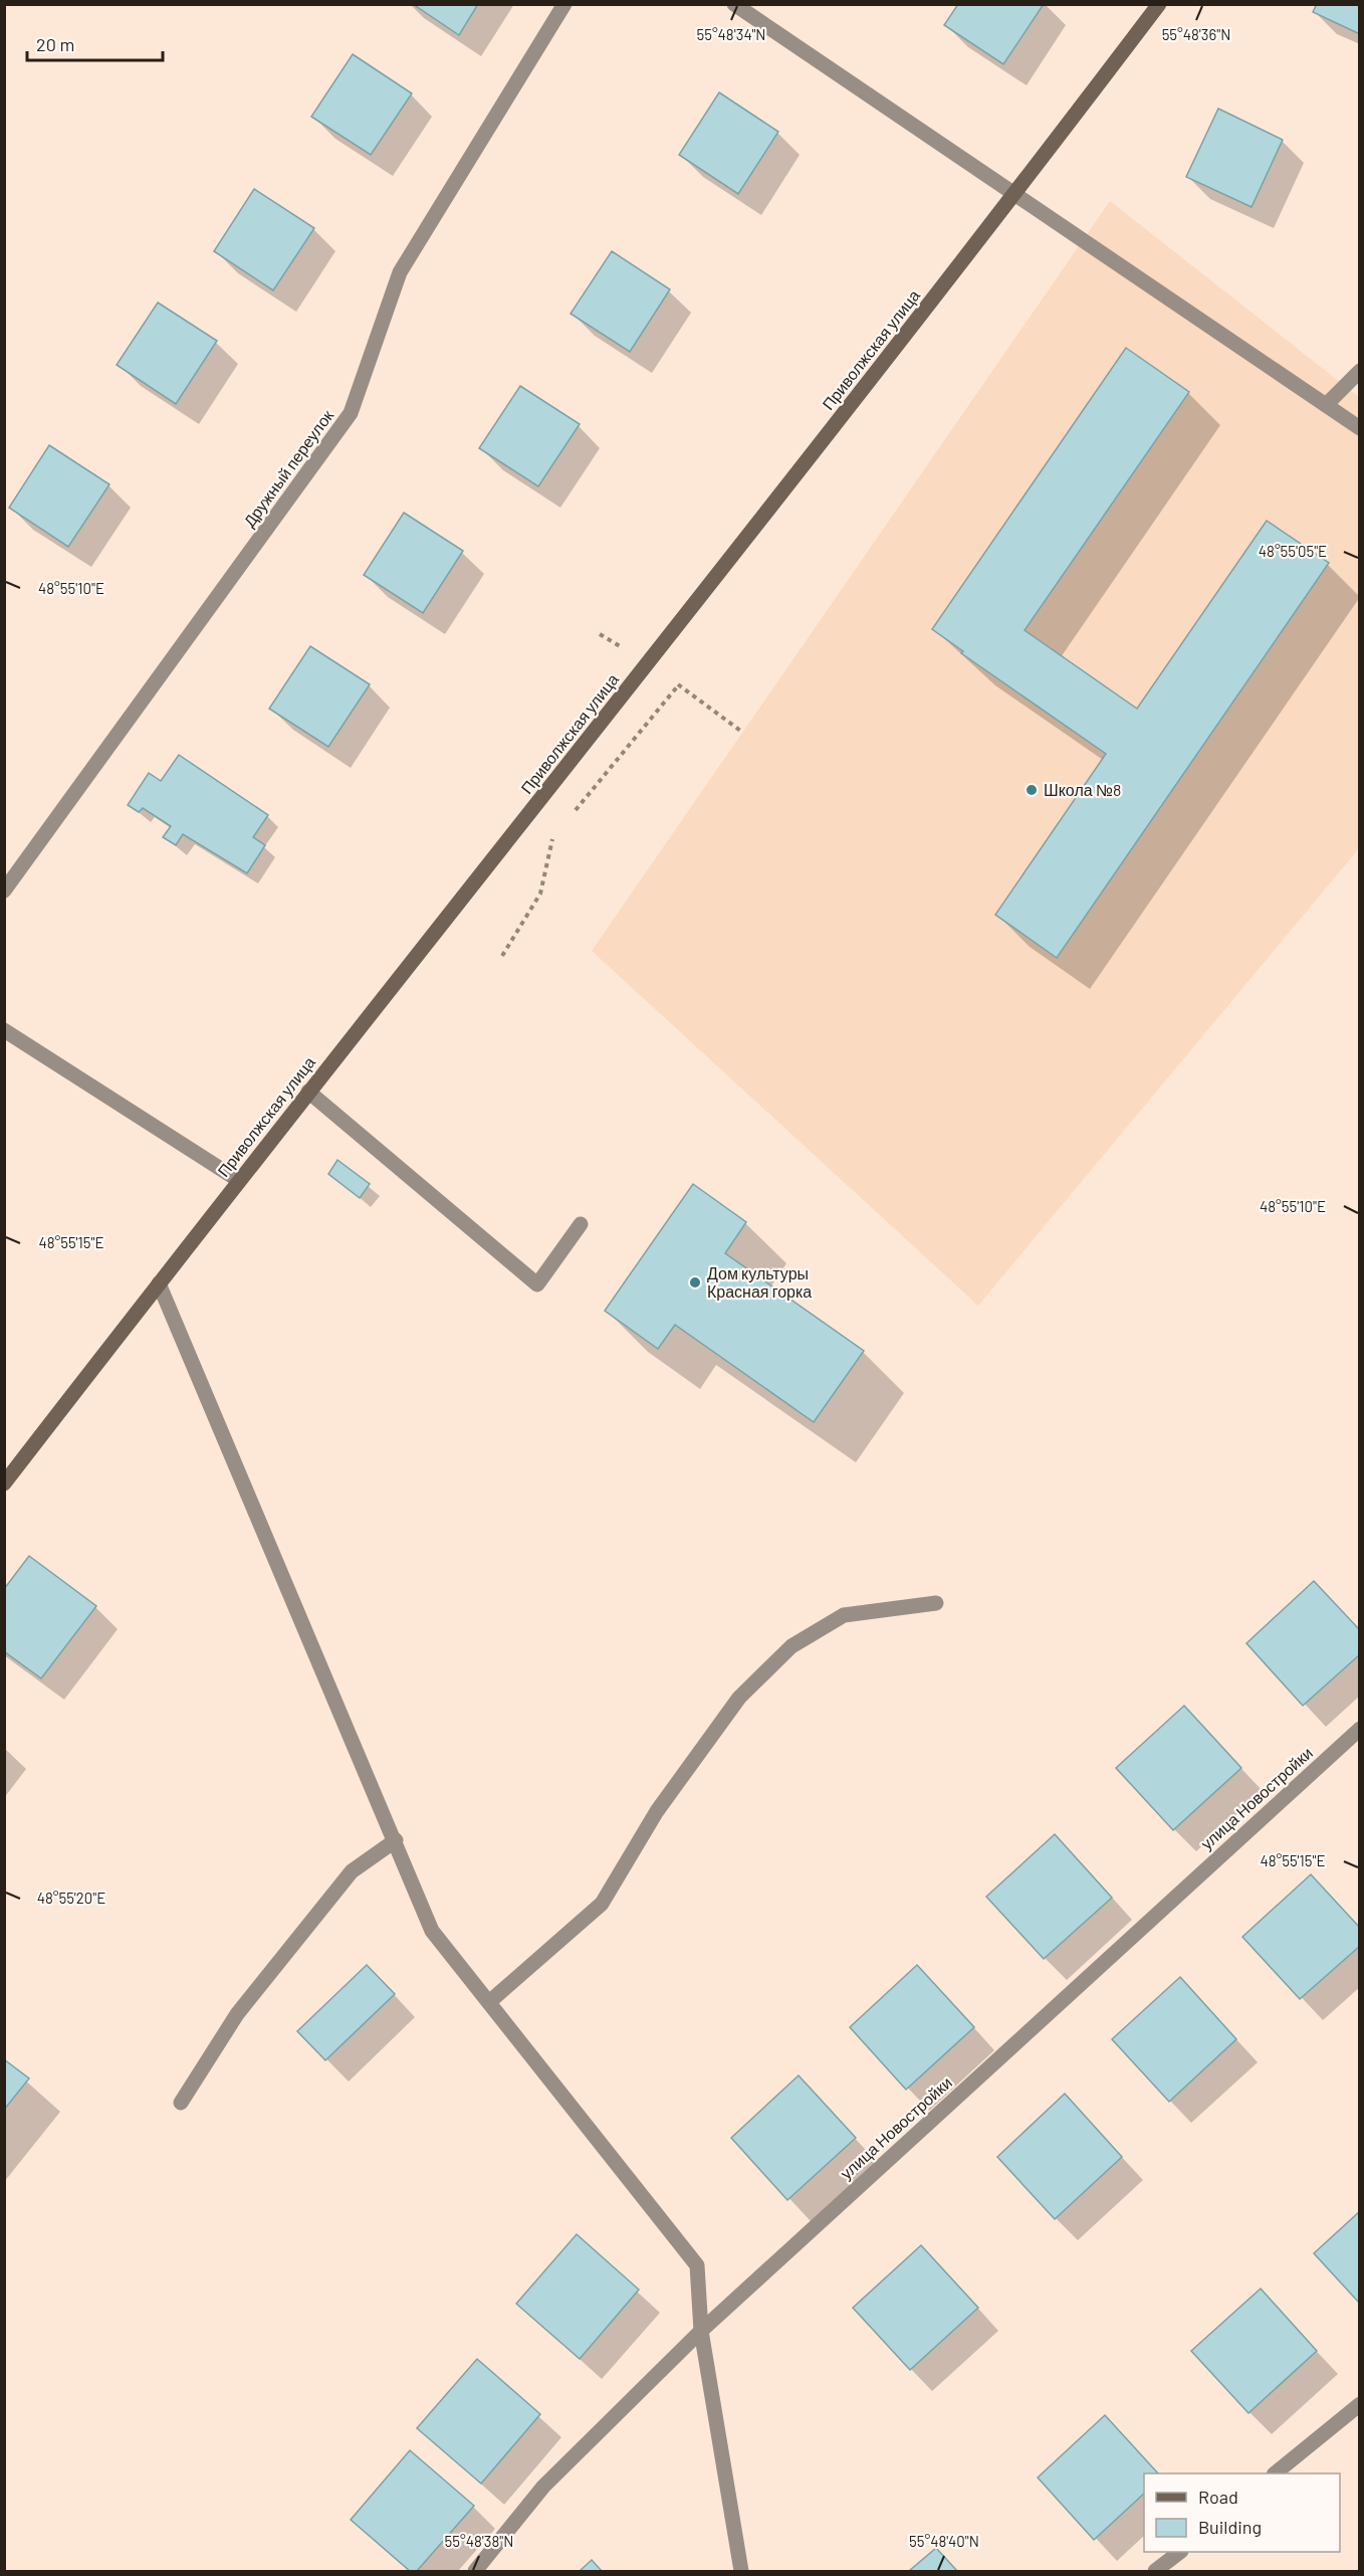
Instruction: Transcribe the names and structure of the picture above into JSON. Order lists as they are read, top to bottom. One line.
{"streets":{"main road":["Приволжская улица"],"street":["Дружный переулок","улица Новостройки"]},"places":["Школа №8","Дом культуры Красная горка"],"legend":["Road","Building"],"scale_bar":"20 m","coordinates":["55°48'34\"N","55°48'36\"N","48°55'05\"E","48°55'10\"E","48°55'15\"E","48°55'20\"E","55°48'38\"N","55°48'40\"N"]}
